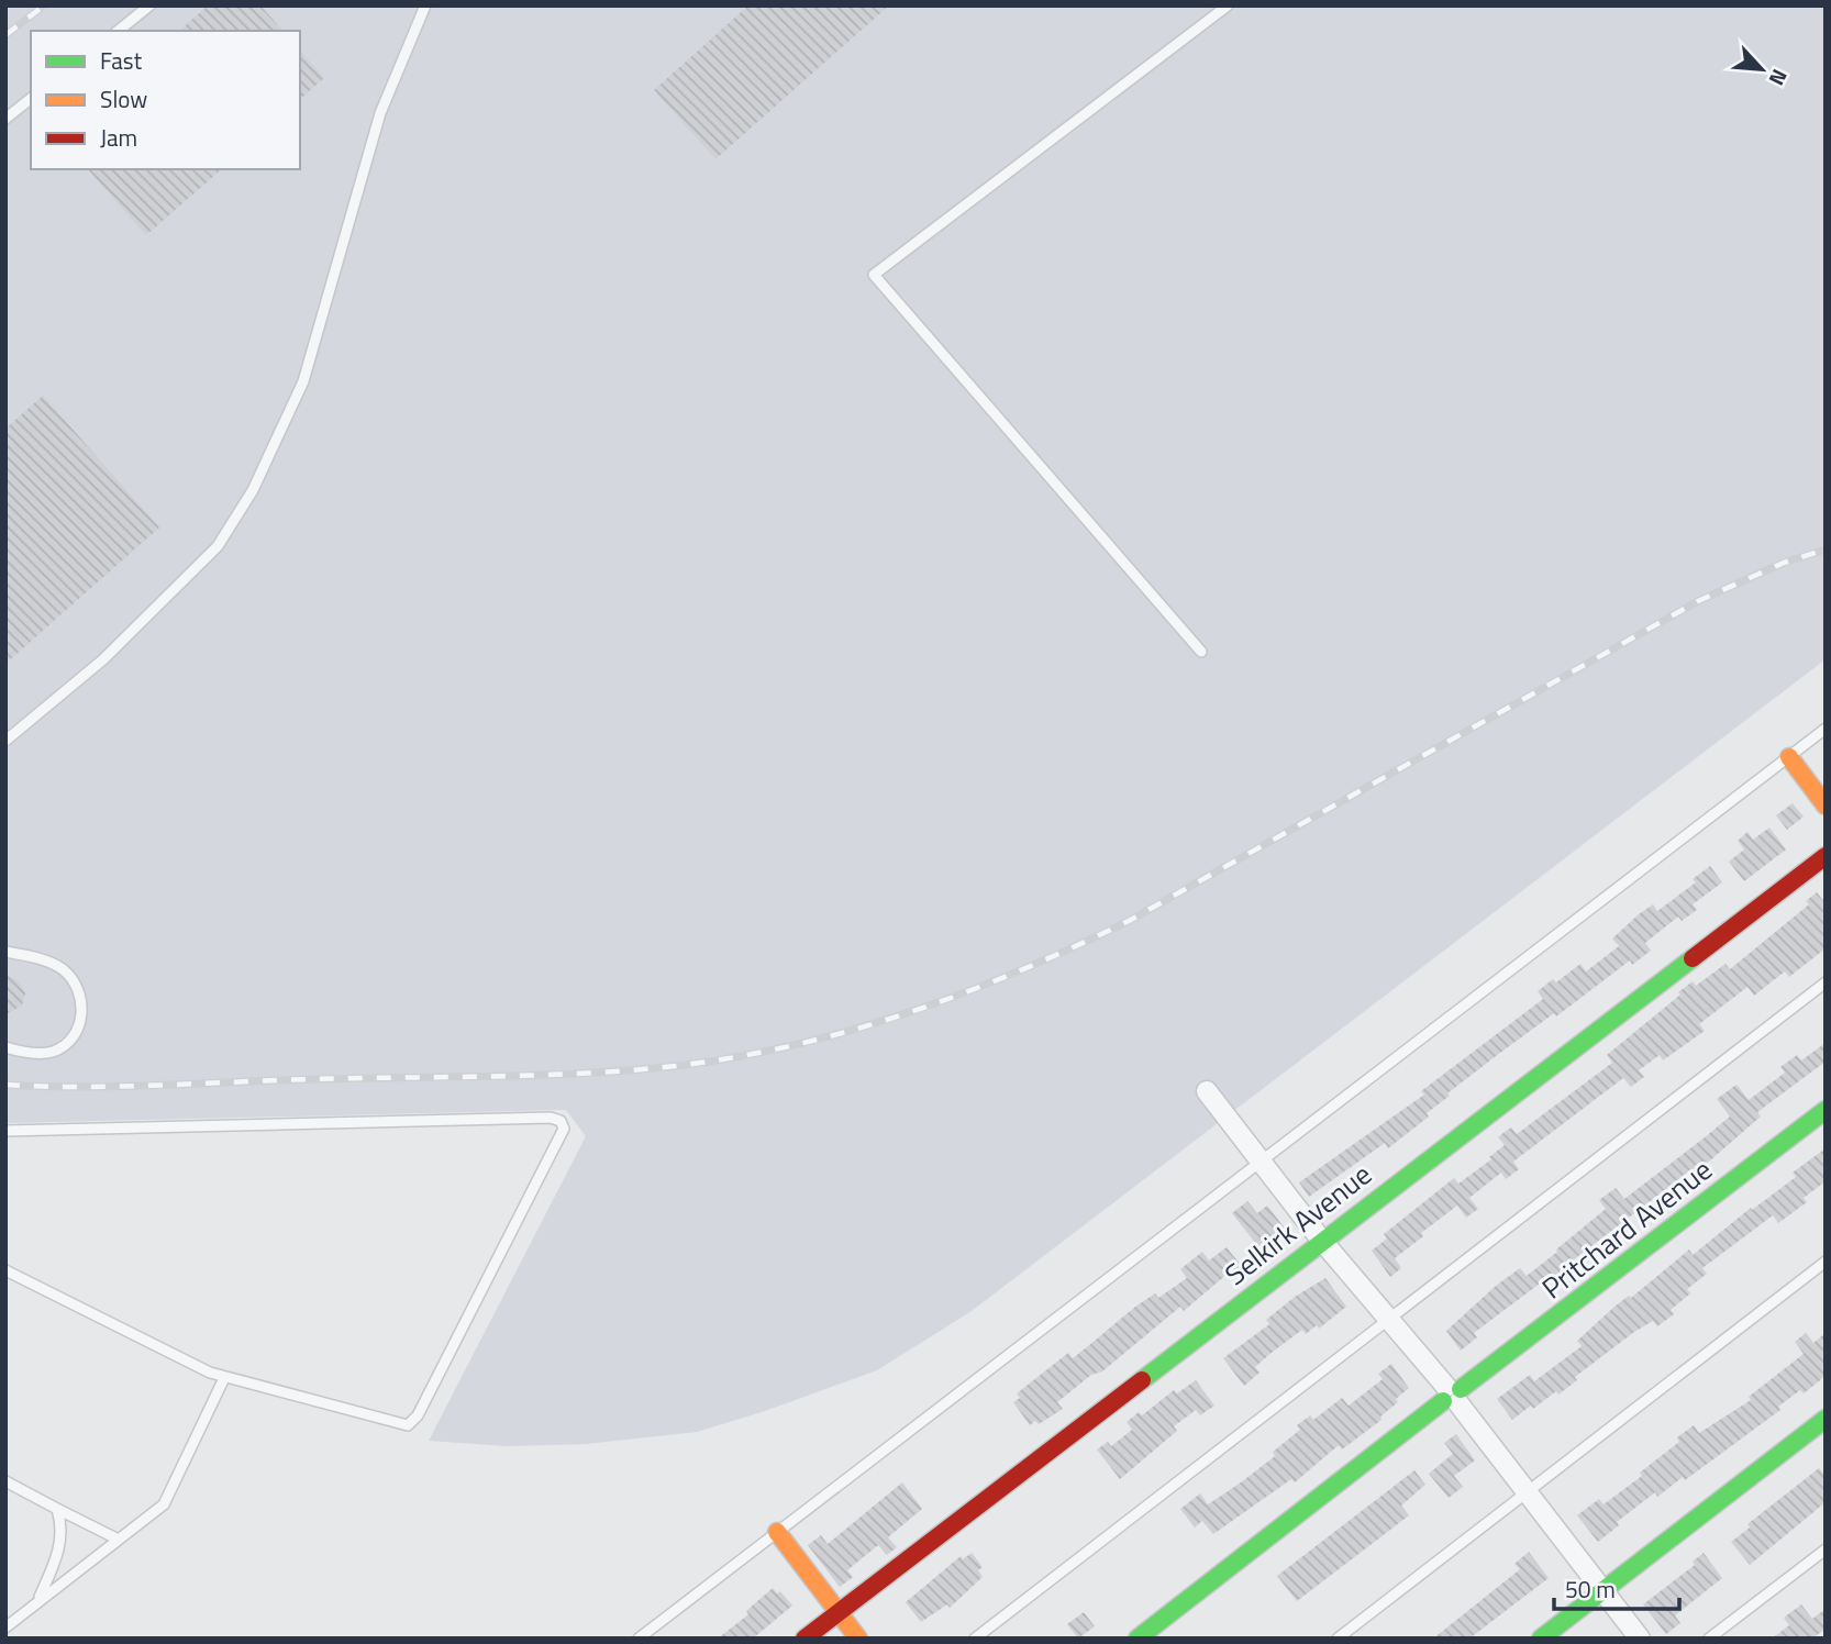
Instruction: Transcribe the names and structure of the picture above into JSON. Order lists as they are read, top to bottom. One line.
{"streets":{"street":["Selkirk Avenue","Pritchard Avenue"]},"legend":["Fast","Slow","Jam"],"scale_bar":"50 m","north":"bottom right"}
